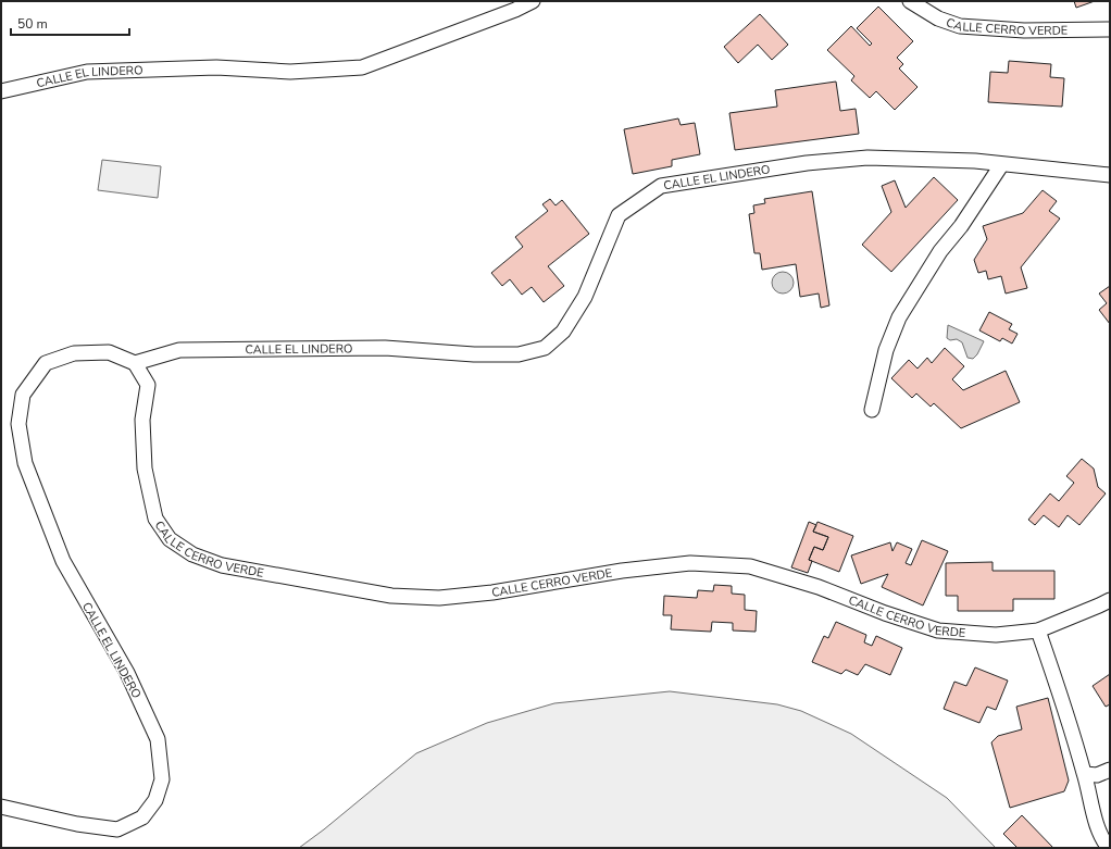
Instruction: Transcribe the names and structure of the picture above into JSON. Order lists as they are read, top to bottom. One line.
{"streets":{"street":["CALLE CERRO VERDE","CALLE EL LINDERO"]},"crossings":[["CALLE CERRO VERDE","CALLE EL LINDERO"]],"scale_bar":"50 m"}
